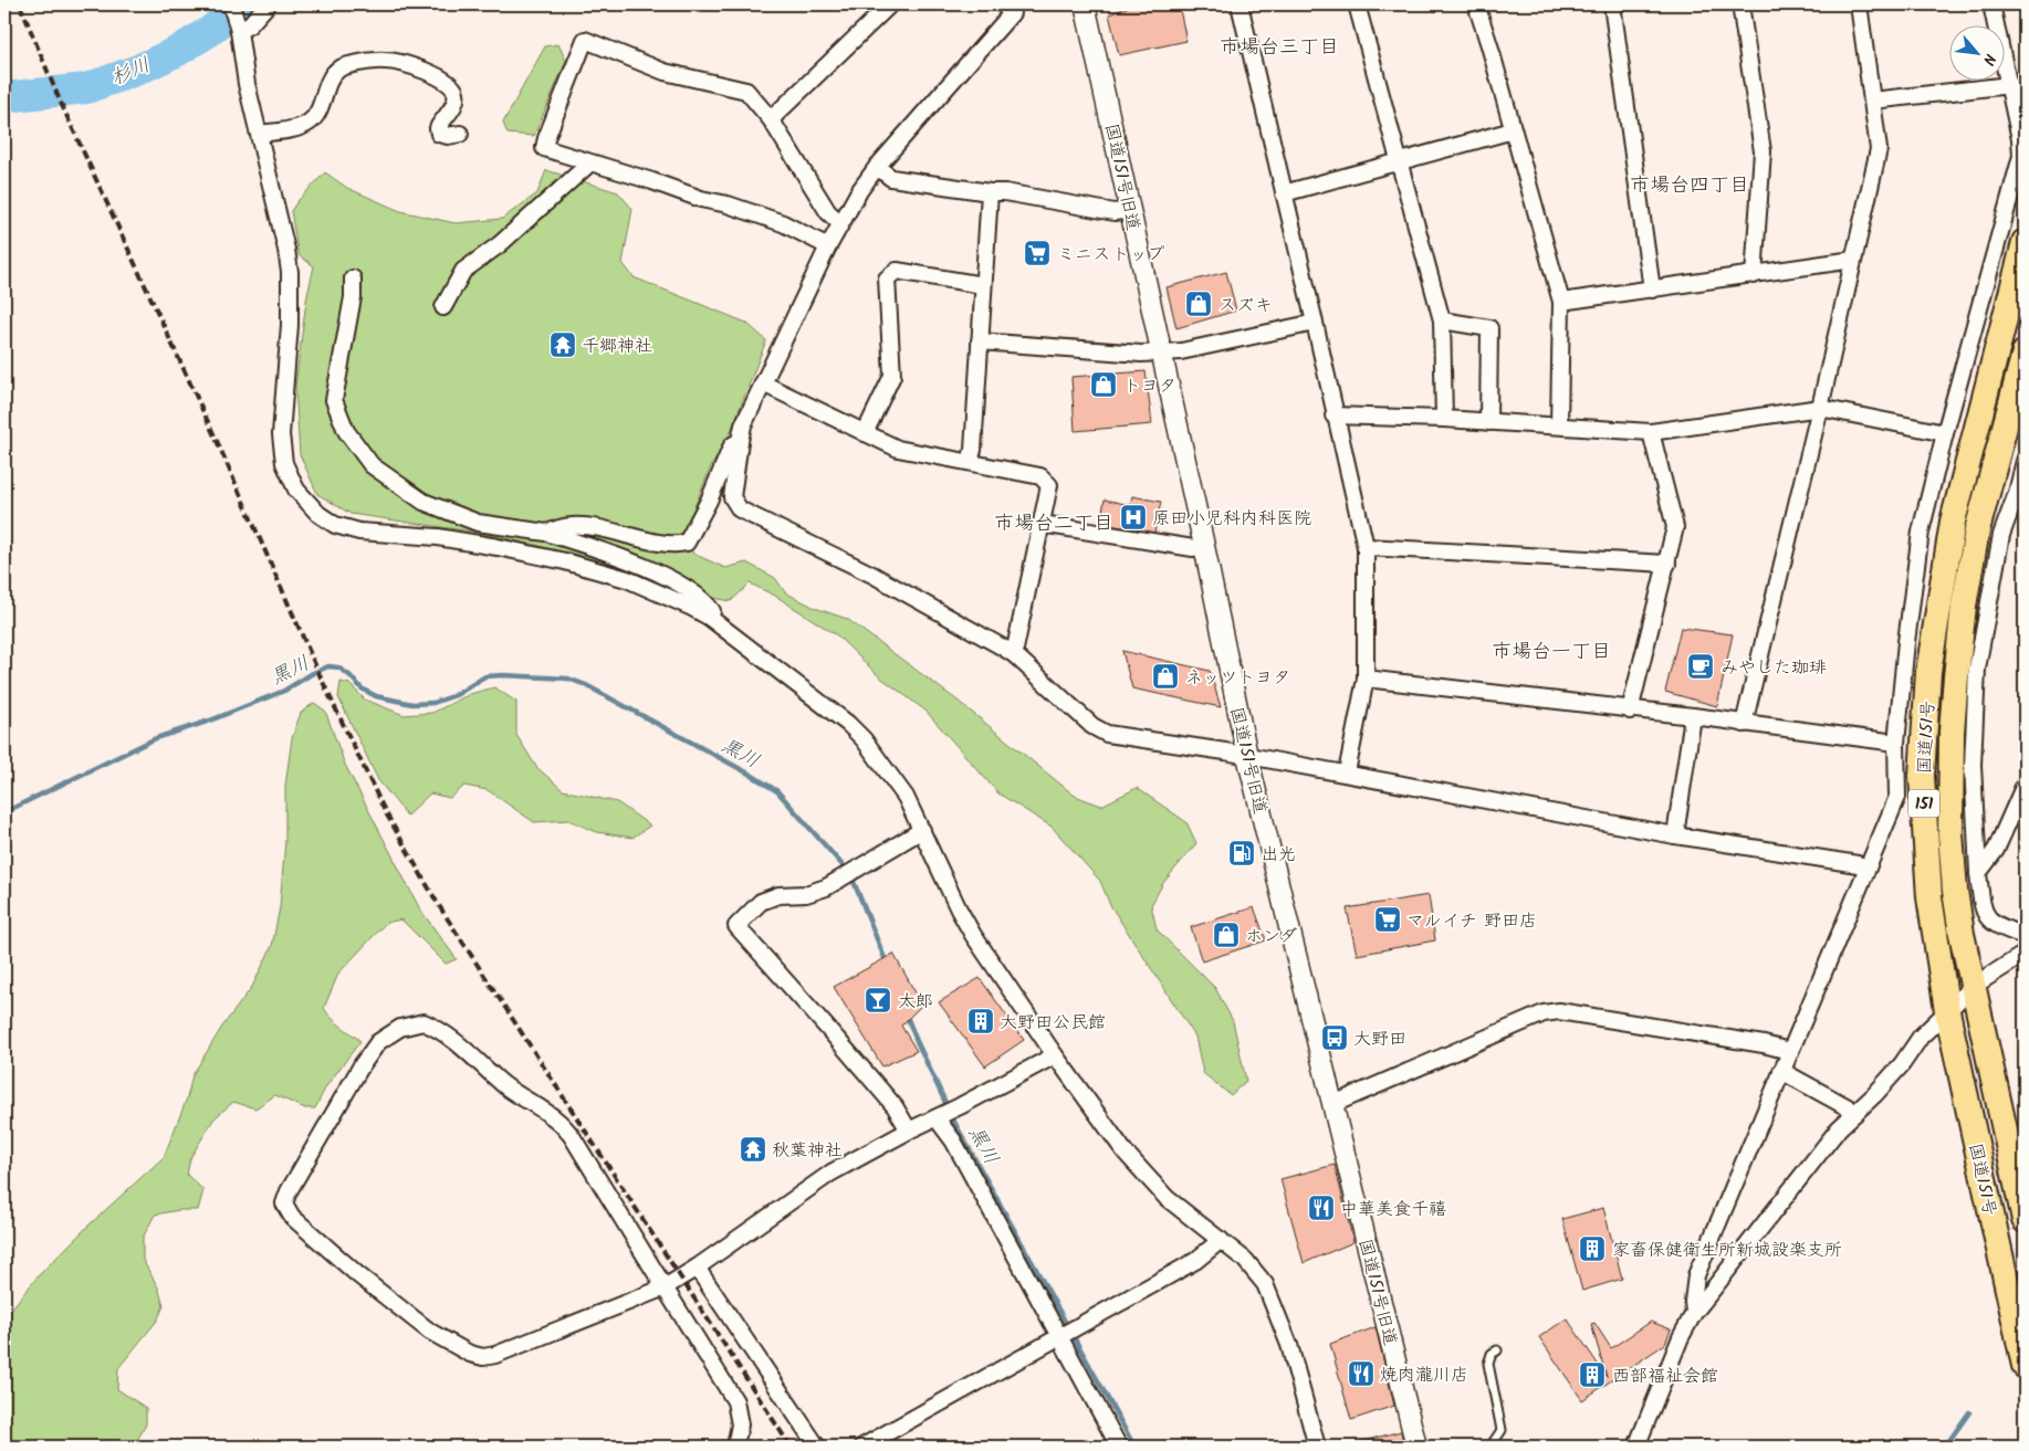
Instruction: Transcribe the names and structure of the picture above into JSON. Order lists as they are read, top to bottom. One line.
{"streets":{"highway":["国道151号","151"],"street":["国道151号旧道"]},"districts":["市場台三丁目","市場台四丁目","市場台二丁目","市場台一丁目"],"water":["杉川","黒川"],"places":{"supermarket":["ミニストップ","マルイチ 野田店"],"shop":["スズキ","トヨタ","ネッツトヨタ","ホンダ"],"temple":["千郷神社","秋葉神社"],"hospital":["原田小児科内科医院"],"cafe":["みやした珈琲"],"fuel station":["出光"],"bar":["太郎"],"building":["大野田公民館","家畜保健衛生所新城設楽支所","西部福祉会館"],"bus stop":["大野田"],"restaurant":["中華美食千禧","焼肉瀧川店"]},"north":"bottom right"}
